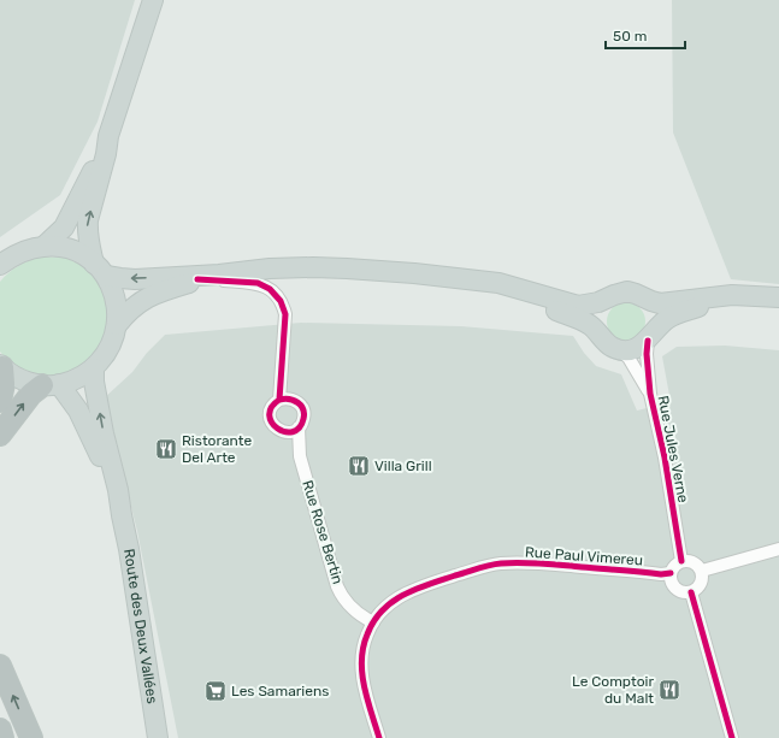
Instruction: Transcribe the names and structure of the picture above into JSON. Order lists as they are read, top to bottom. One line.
{"streets":{"main road":["Route des Deux Vallées"],"street":["Rue Jules Verne","Rue Rose Bertin","Rue Paul Vimereu"]},"crossings":[["Rue Jules Verne","Rue Paul Vimereu"],["Rue Rose Bertin","Rue Paul Vimereu"]],"places":{"restaurant":["Ristorante Del Arte","Villa Grill","Le Comptoir du Malt"],"supermarket":["Les Samariens"]},"scale_bar":"50 m"}
